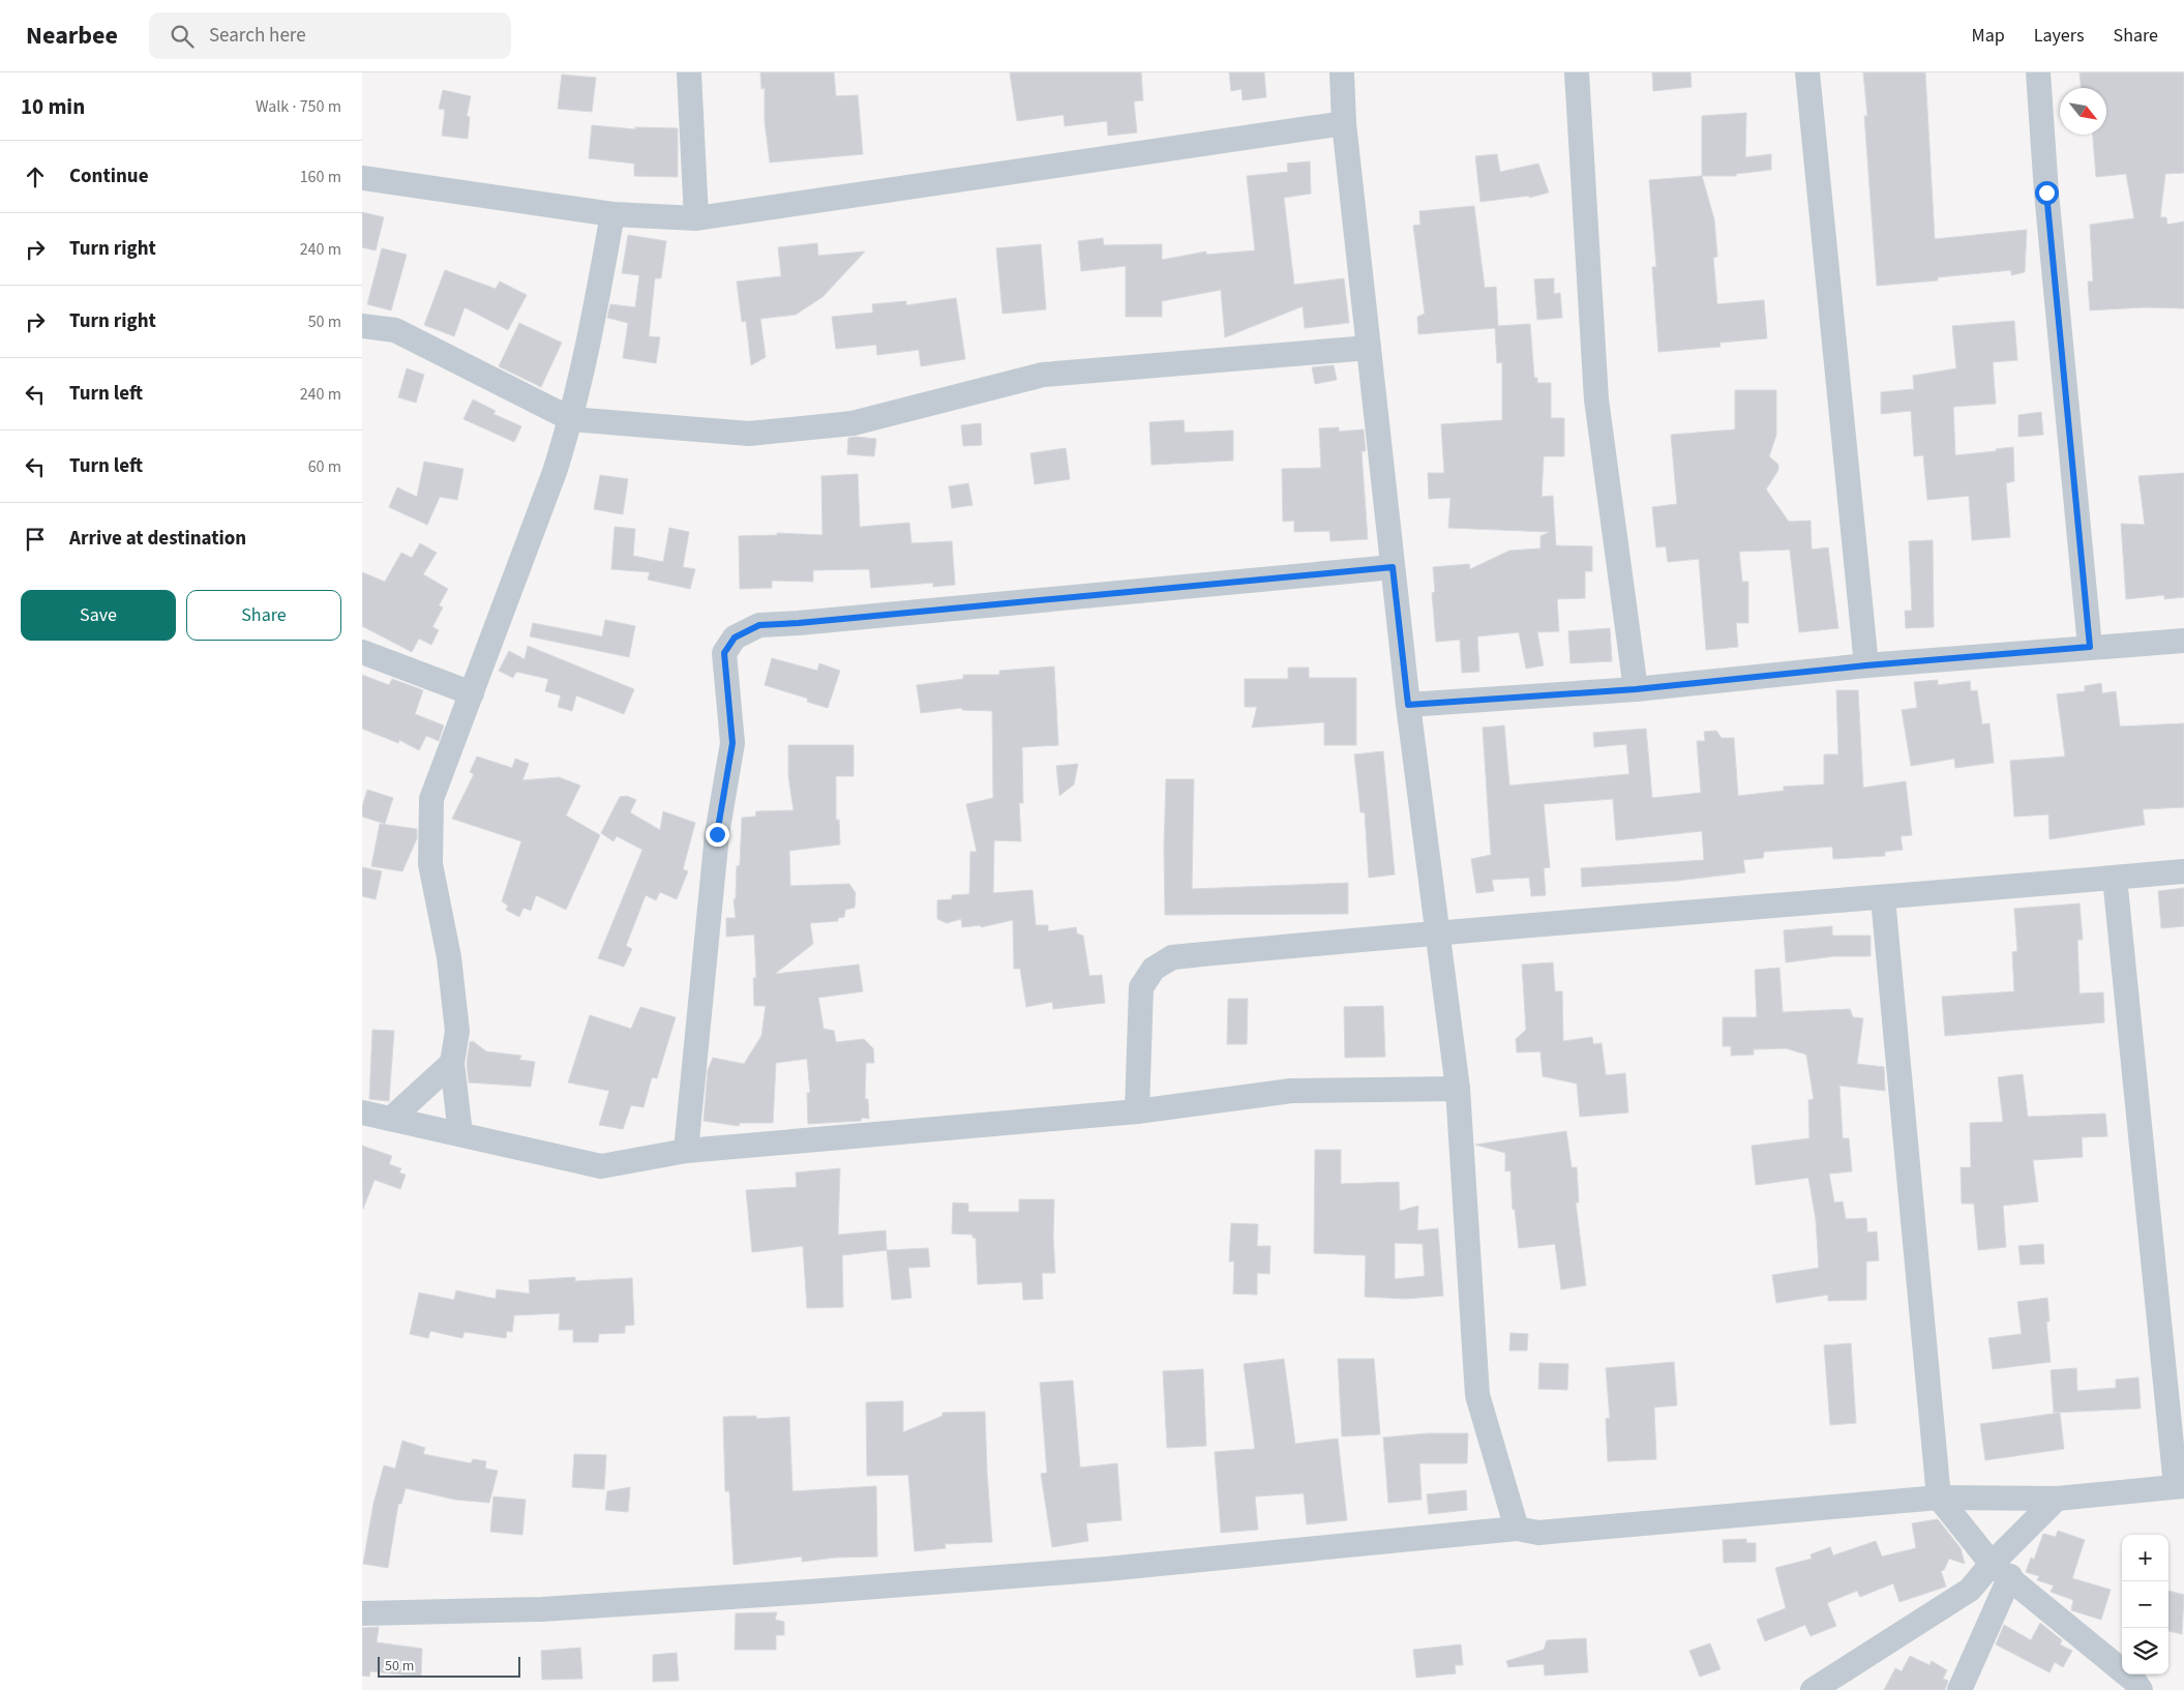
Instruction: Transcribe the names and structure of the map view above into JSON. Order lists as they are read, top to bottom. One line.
{"scale_bar":"50 m","north":"bottom right","page":{"header":"Nearbee","search":"Search here","nav":["Map","Layers","Share"],"heading":["10 min","Walk · 750 m"],"list":[["Continue","160 m"],["Turn right","240 m"],["Turn right","50 m"],["Turn left","240 m"],["Turn left","60 m"],"Arrive at destination"],"buttons":["Save","Share"],"map_buttons":["+","−"],"scale":"50 m"}}
